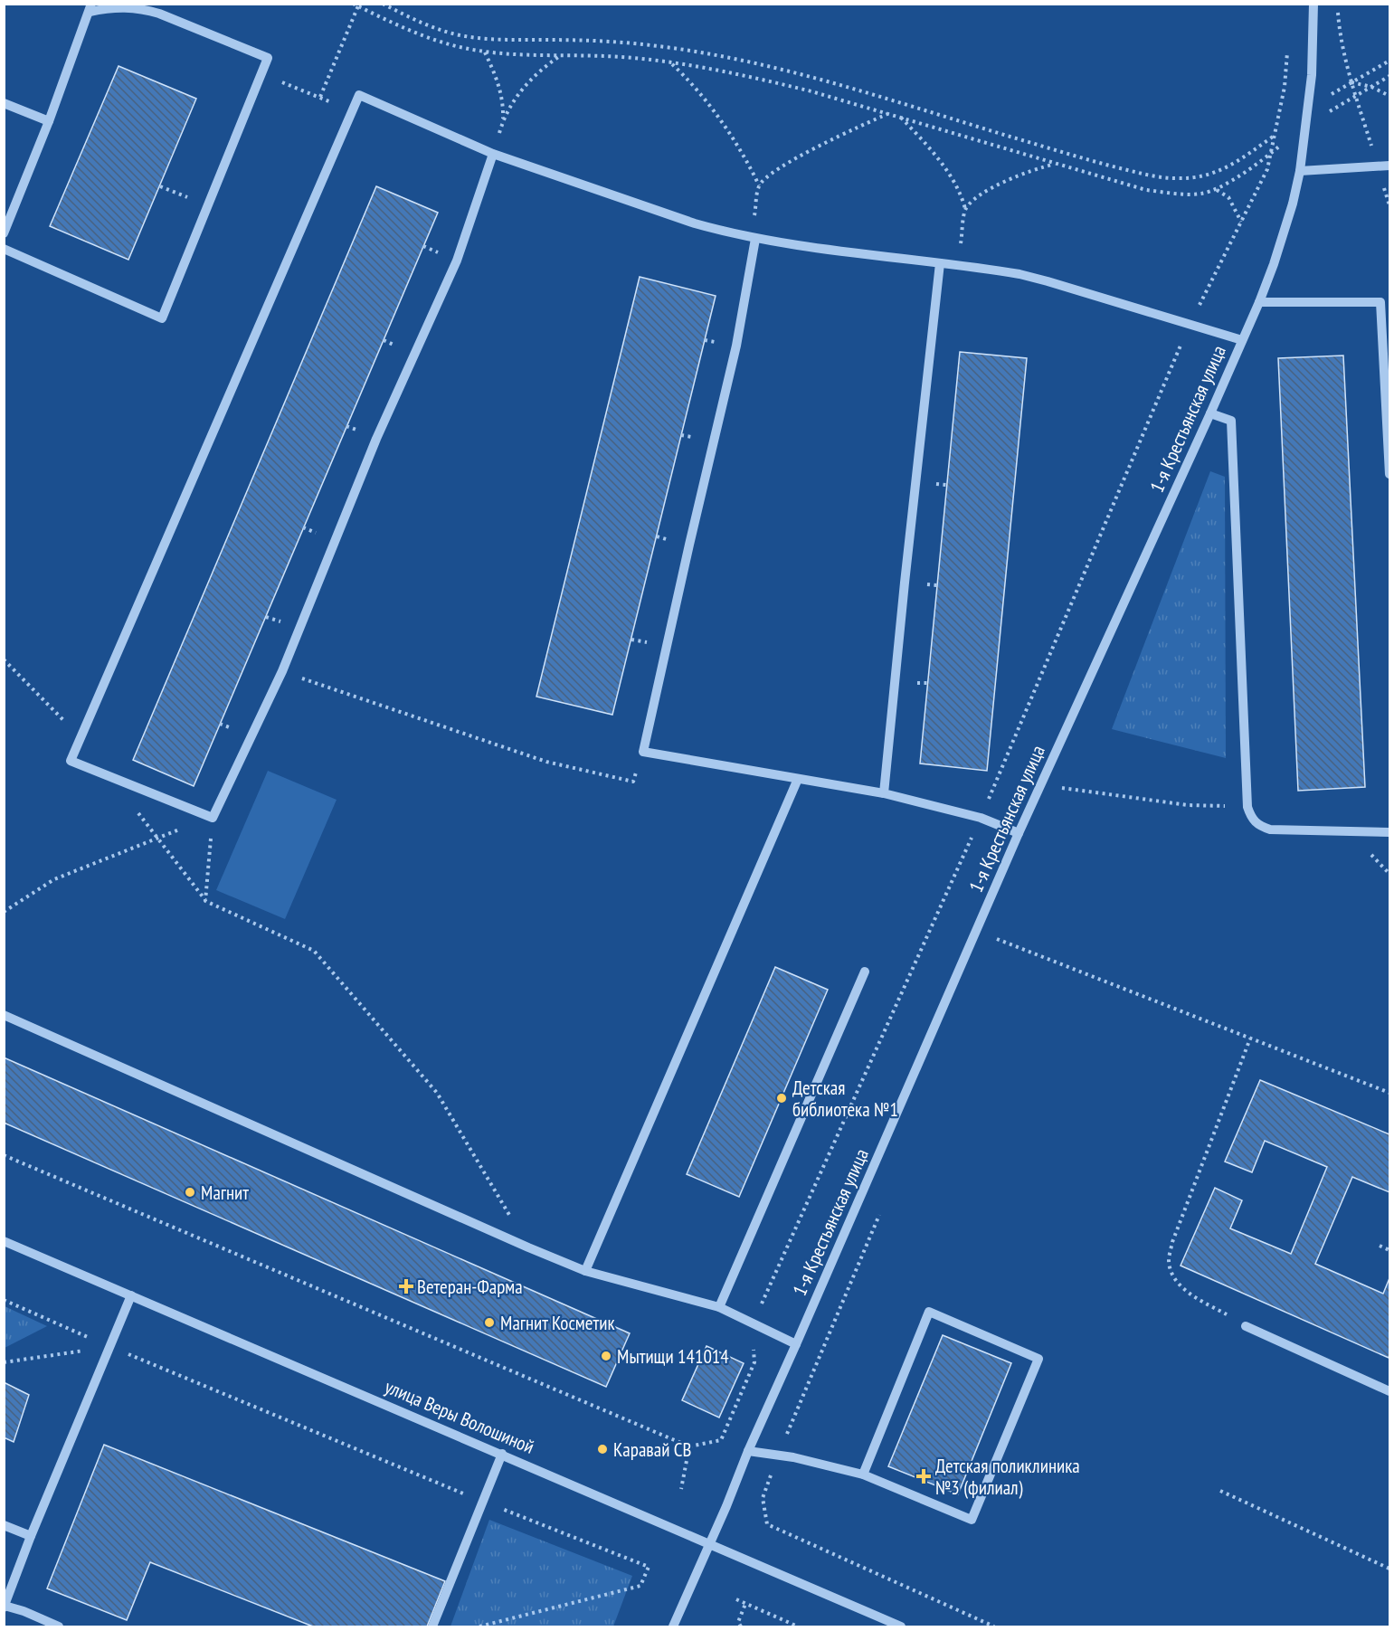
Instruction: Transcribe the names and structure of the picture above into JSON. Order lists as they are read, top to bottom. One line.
{"streets":{"street":["1-я Крестьянская улица","улица Веры Волошиной"]},"crossings":[["1-я Крестьянская улица","улица Веры Волошиной"]],"places":{"other":["Детская библиотека №1","Магнит","Магнит Косметик","Мытищи 141014","Каравай СВ"],"health":["Ветеран-Фарма","Детская поликлиника №3 (филиал)"]}}
